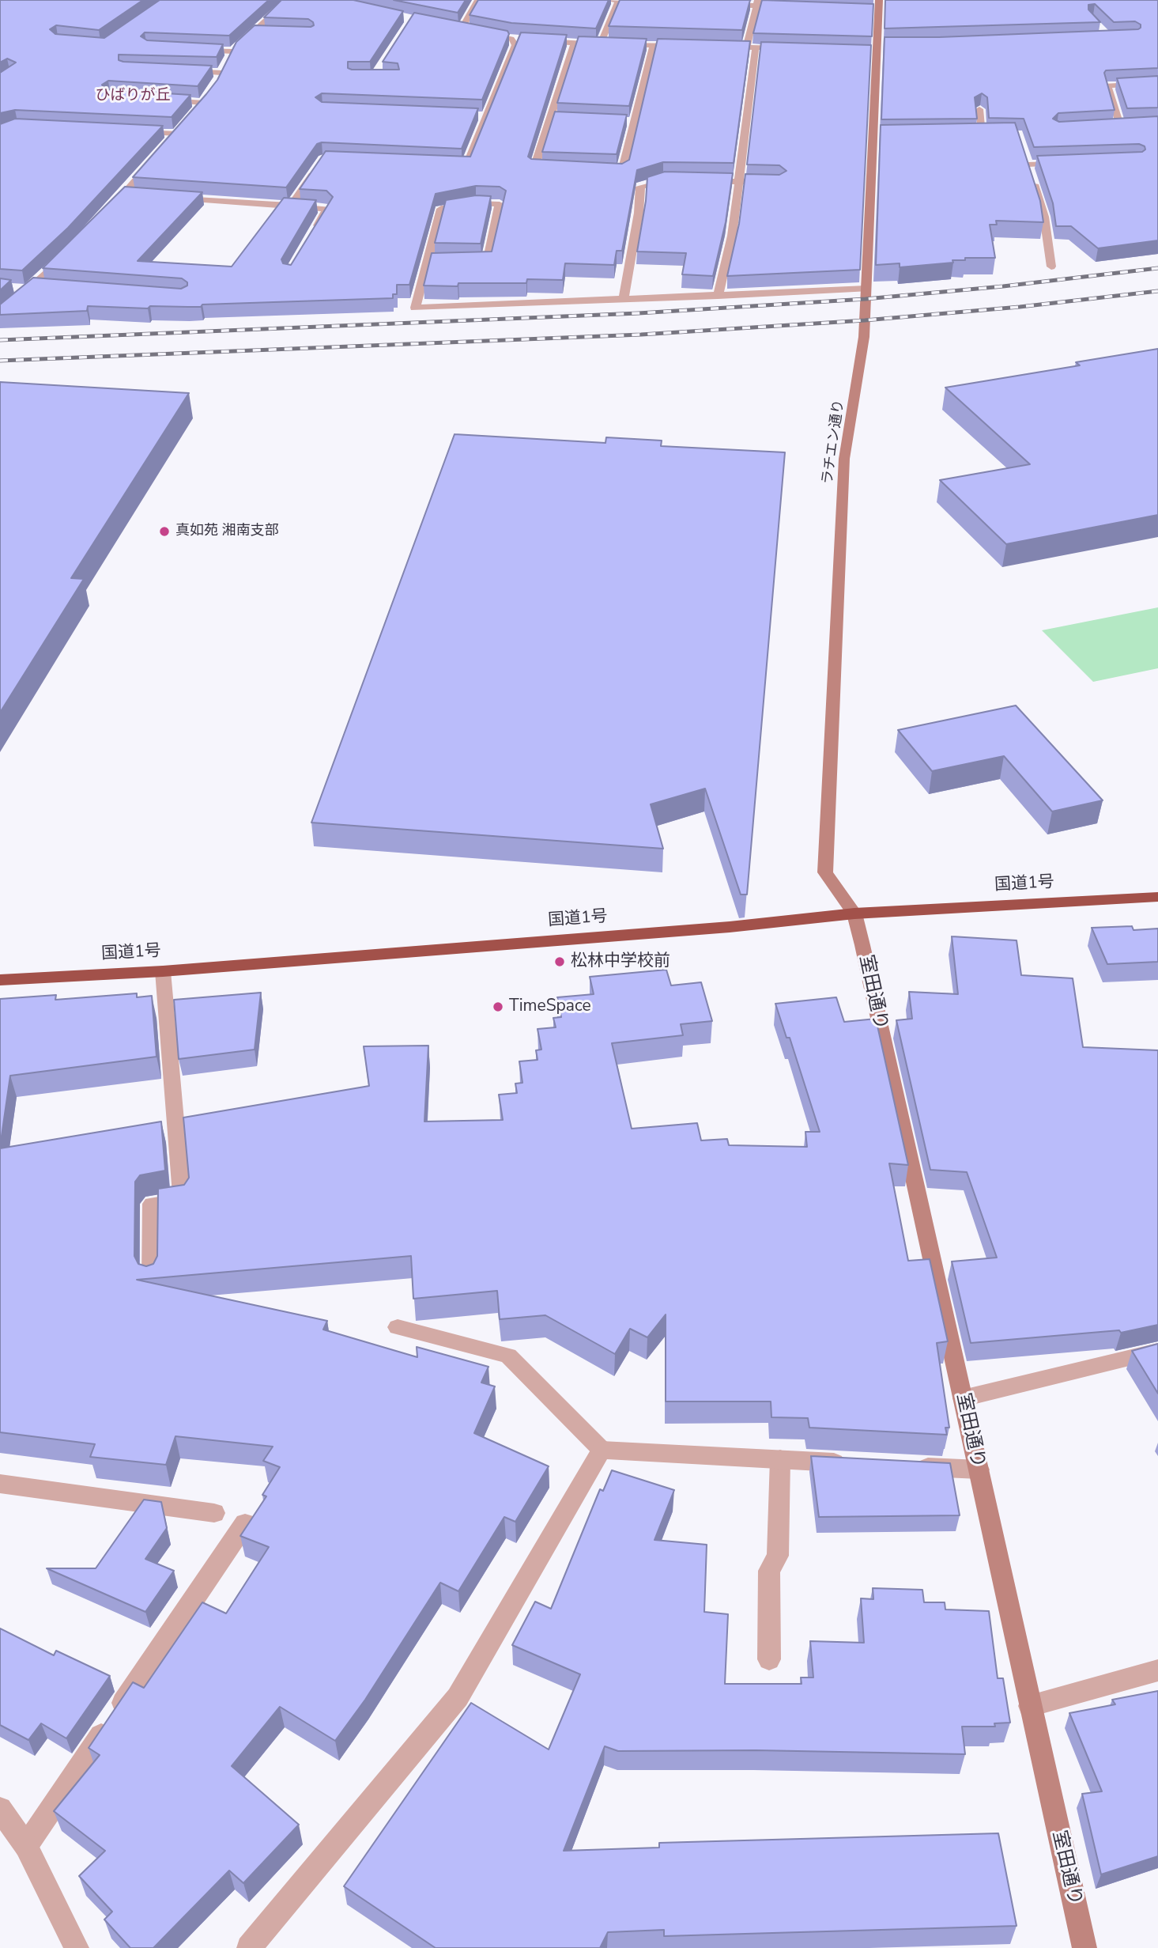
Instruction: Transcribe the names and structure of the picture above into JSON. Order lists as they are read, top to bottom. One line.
{"streets":{"highway":["国道1号"],"street":["ラチエン通り","室田通り"]},"crossings":[["ラチエン通り","国道1号"],["ラチエン通り","室田通り"],["国道1号","室田通り"]],"districts":["ひばりが丘"],"places":["真如苑 湘南支部","松林中学校前","TimeSpace"]}
